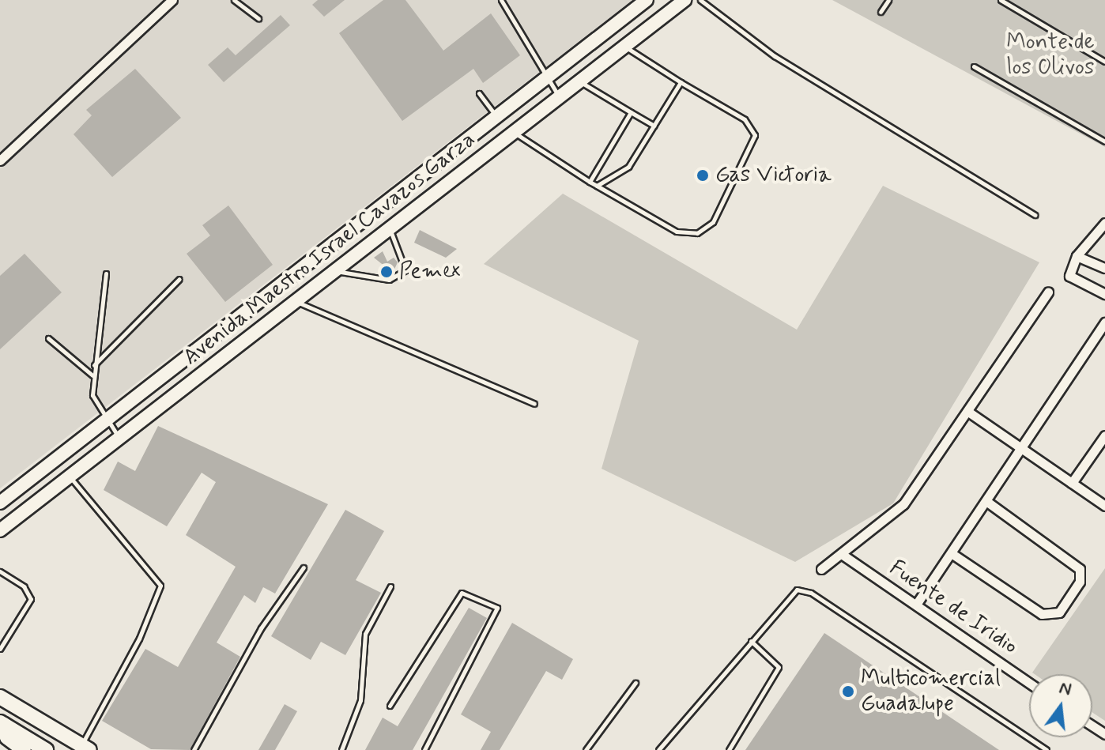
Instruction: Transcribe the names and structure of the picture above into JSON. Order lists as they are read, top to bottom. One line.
{"streets":{"main road":["Avenida Maestro Israel Cavazos Garza"],"street":["Fuente de Iridio"]},"parks":["Monte de los Olivos"],"places":["Gas Victoria","Pemex","Multicomercial Guadalupe"],"north":"top"}
